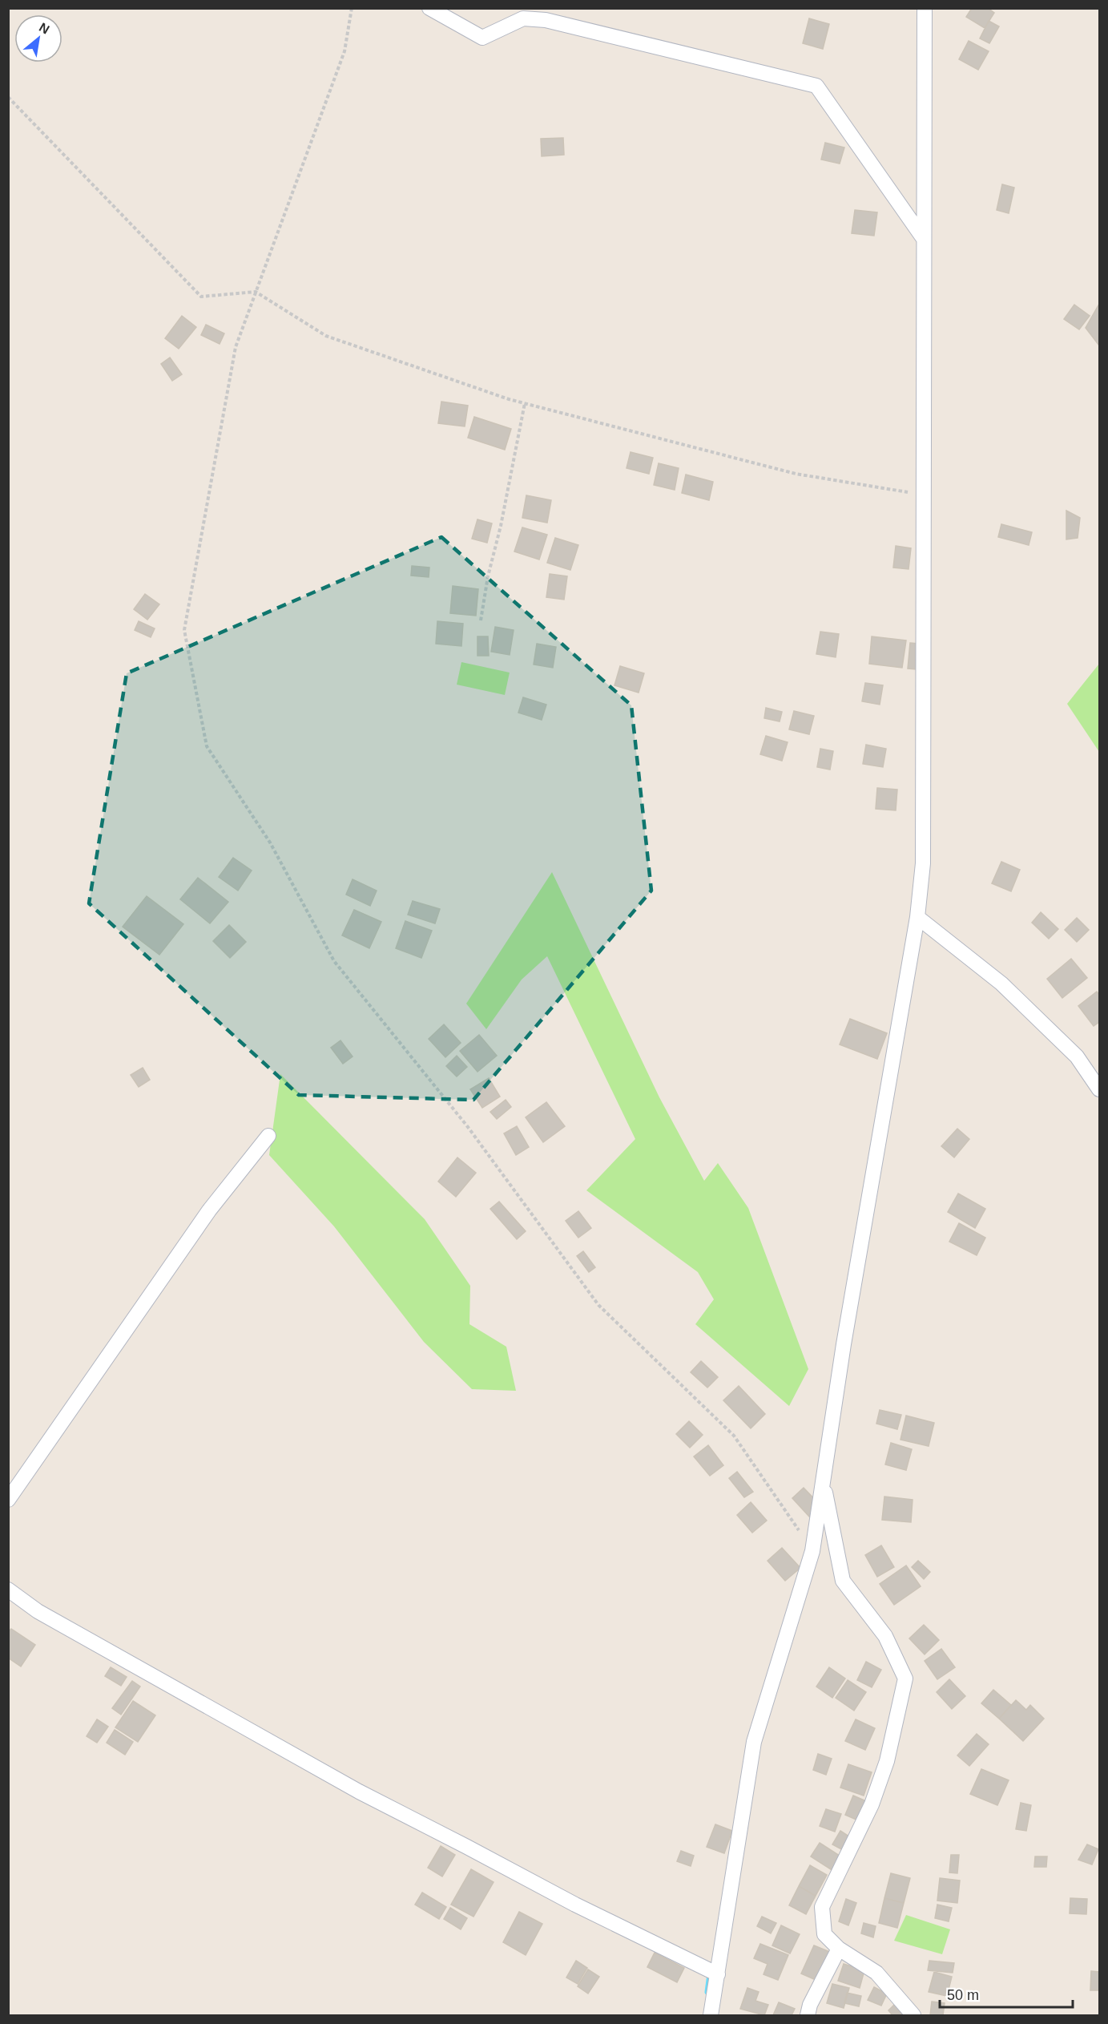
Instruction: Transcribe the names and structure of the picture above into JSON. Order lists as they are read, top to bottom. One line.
{"scale_bar":"50 m","north":"top right"}
